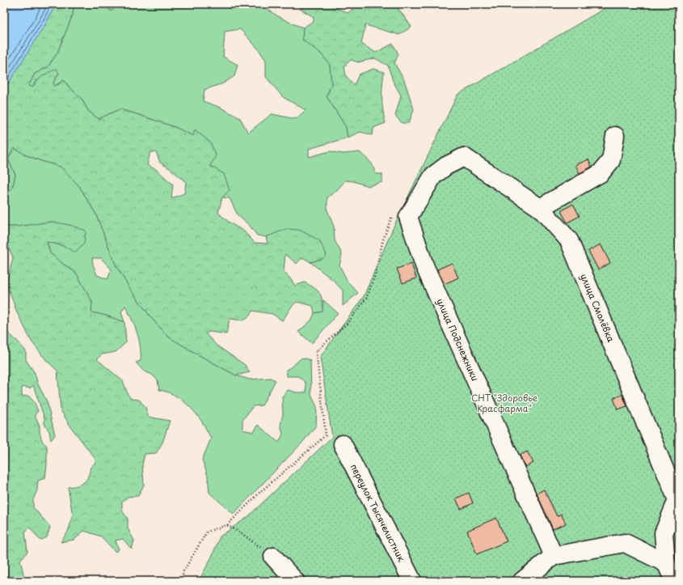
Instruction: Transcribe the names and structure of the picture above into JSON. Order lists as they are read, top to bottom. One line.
{"streets":{"street":["улица Смолёвка","улица Подснежники","переулок Тысячелистник"]},"crossings":[["улица Смолёвка","улица Подснежники"]],"parks":["СНТ \"Здоровье Красфарма\""]}
